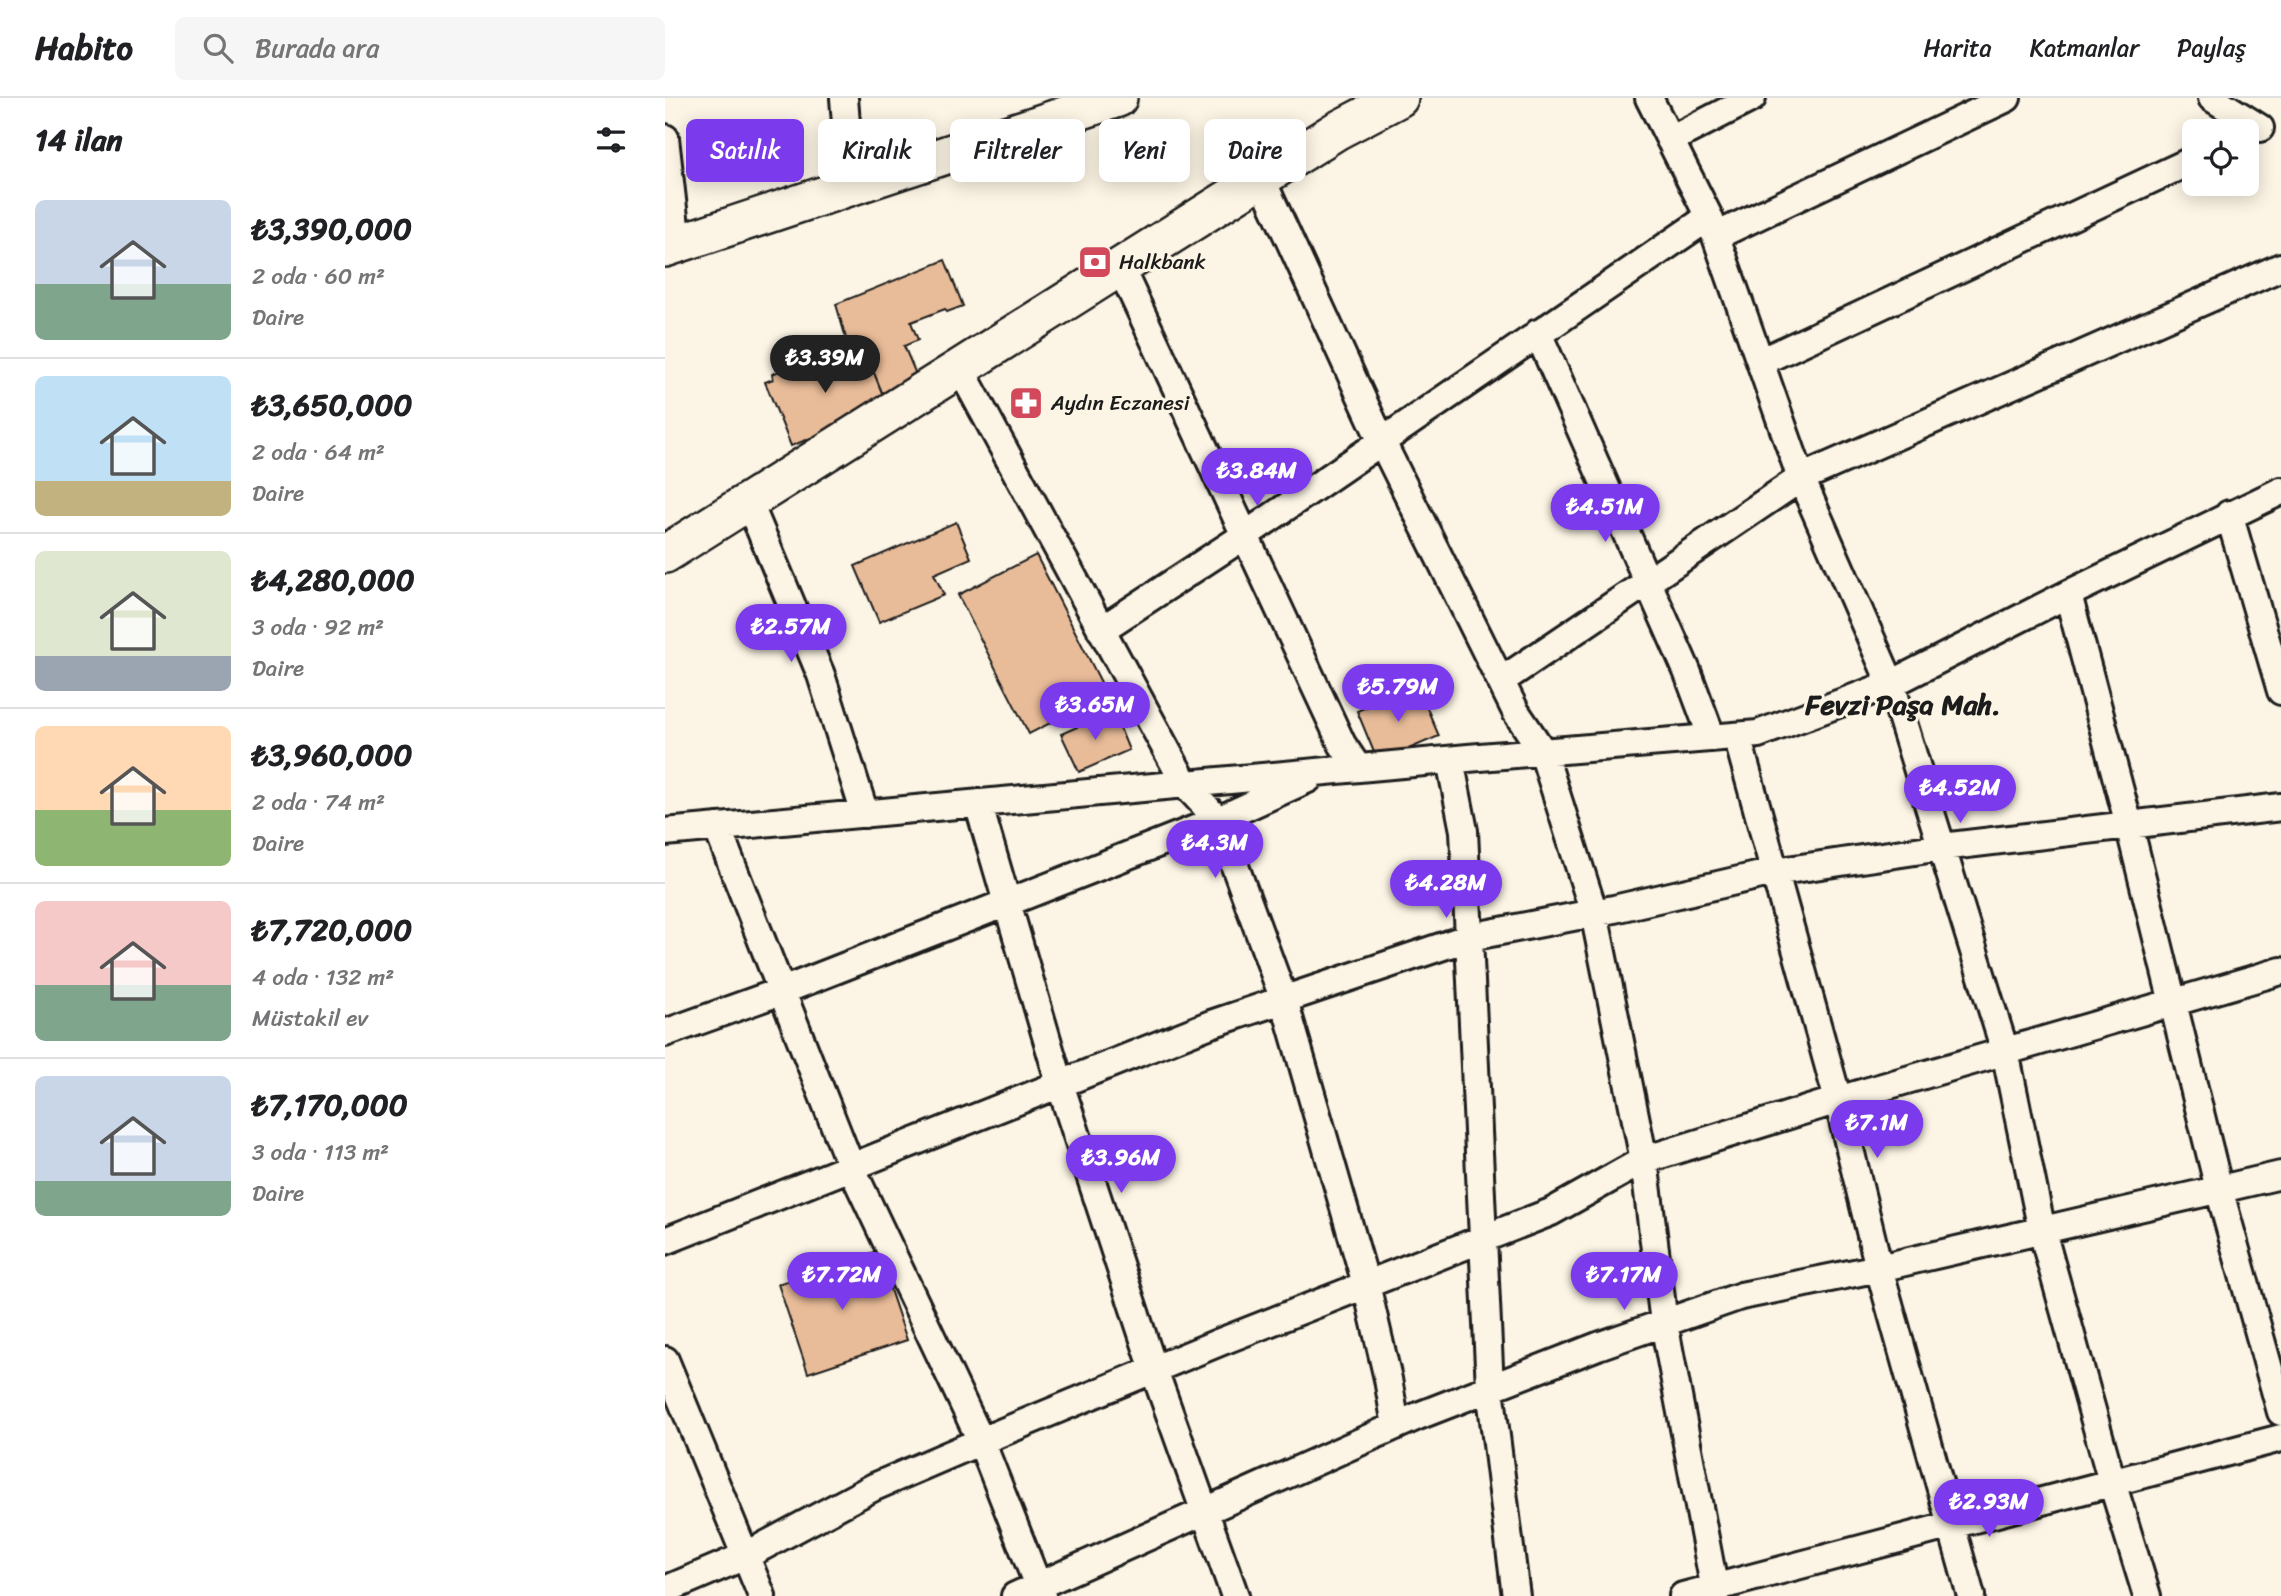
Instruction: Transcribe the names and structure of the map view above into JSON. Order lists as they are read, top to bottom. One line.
{"districts":["Fevzi Paşa Mah."],"places":{"bank":["Halkbank"],"pharmacy":["Aydın Eczanesi"]},"page":{"header":"Habito","search":"Burada ara","nav":["Harita","Katmanlar","Paylaş"],"heading":"14 ilan","chip":["Satılık","Kiralık","Filtreler","Yeni","Daire"],"list":[{"name":"₺3,390,000","note":"2 oda · 60 m² · Daire"},{"name":"₺3,650,000","note":"2 oda · 64 m² · Daire"},{"name":"₺4,280,000","note":"3 oda · 92 m² · Daire"},{"name":"₺3,960,000","note":"2 oda · 74 m² · Daire"},{"name":"₺7,720,000","note":"4 oda · 132 m² · Müstakil ev"},{"name":"₺7,170,000","note":"3 oda · 113 m² · Daire"}],"price":["₺3.39M","₺3.84M","₺4.51M","₺2.57M","₺5.79M","₺3.65M","₺4.52M","₺4.3M","₺4.28M","₺7.1M","₺3.96M","₺7.72M","₺7.17M","₺2.93M"]}}
